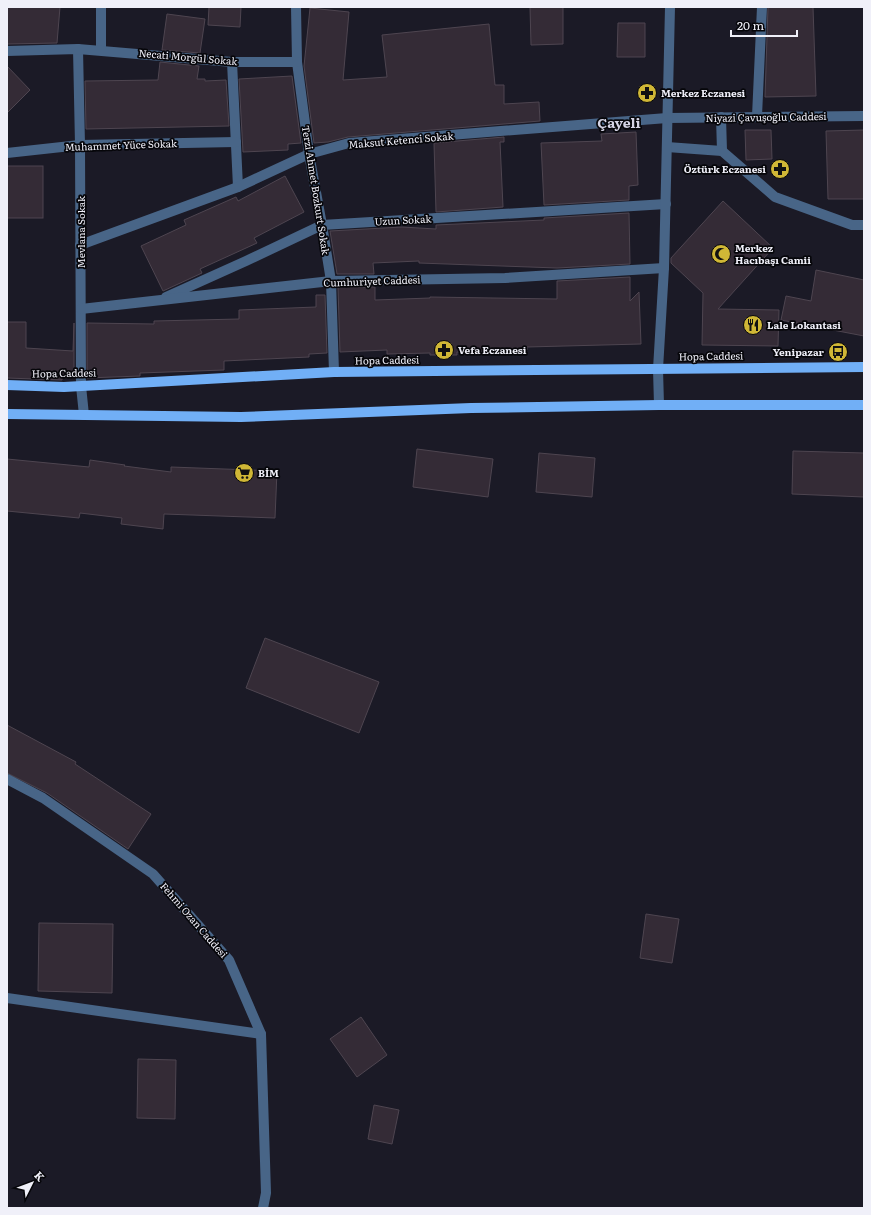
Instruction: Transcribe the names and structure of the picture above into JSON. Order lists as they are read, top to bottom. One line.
{"streets":{"main road":["Hopa Caddesi"],"street":["Necati Morgül Sokak","Niyazi Çavuşoğlu Caddesi","Maksut Ketenci Sokak","Muhammet Yüce Sokak","Terzi Ahmet Bozkurt Sokak","Uzun Sokak","Mevlana Sokak","Cumhuriyet Caddesi","Fehmi Ozan Caddesi"]},"crossings":[["Necati Morgül Sokak","Terzi Ahmet Bozkurt Sokak"],["Necati Morgül Sokak","Mevlana Sokak"],["Niyazi Çavuşoğlu Caddesi","Maksut Ketenci Sokak"],["Maksut Ketenci Sokak","Terzi Ahmet Bozkurt Sokak"],["Maksut Ketenci Sokak","Mevlana Sokak"],["Muhammet Yüce Sokak","Mevlana Sokak"],["Terzi Ahmet Bozkurt Sokak","Uzun Sokak"],["Terzi Ahmet Bozkurt Sokak","Cumhuriyet Caddesi"],["Terzi Ahmet Bozkurt Sokak","Hopa Caddesi"],["Uzun Sokak","Cumhuriyet Caddesi"],["Mevlana Sokak","Cumhuriyet Caddesi"],["Mevlana Sokak","Hopa Caddesi"]],"districts":["Çayeli"],"places":{"pharmacy":["Merkez Eczanesi","Öztürk Eczanesi","Vefa Eczanesi"],"mosque":["Merkez Hacıbaşı Camii"],"restaurant":["Lale Lokantasi"],"bus stop":["Yenipazar"],"supermarket":["BİM"]},"scale_bar":"20 m","north":"top right"}
